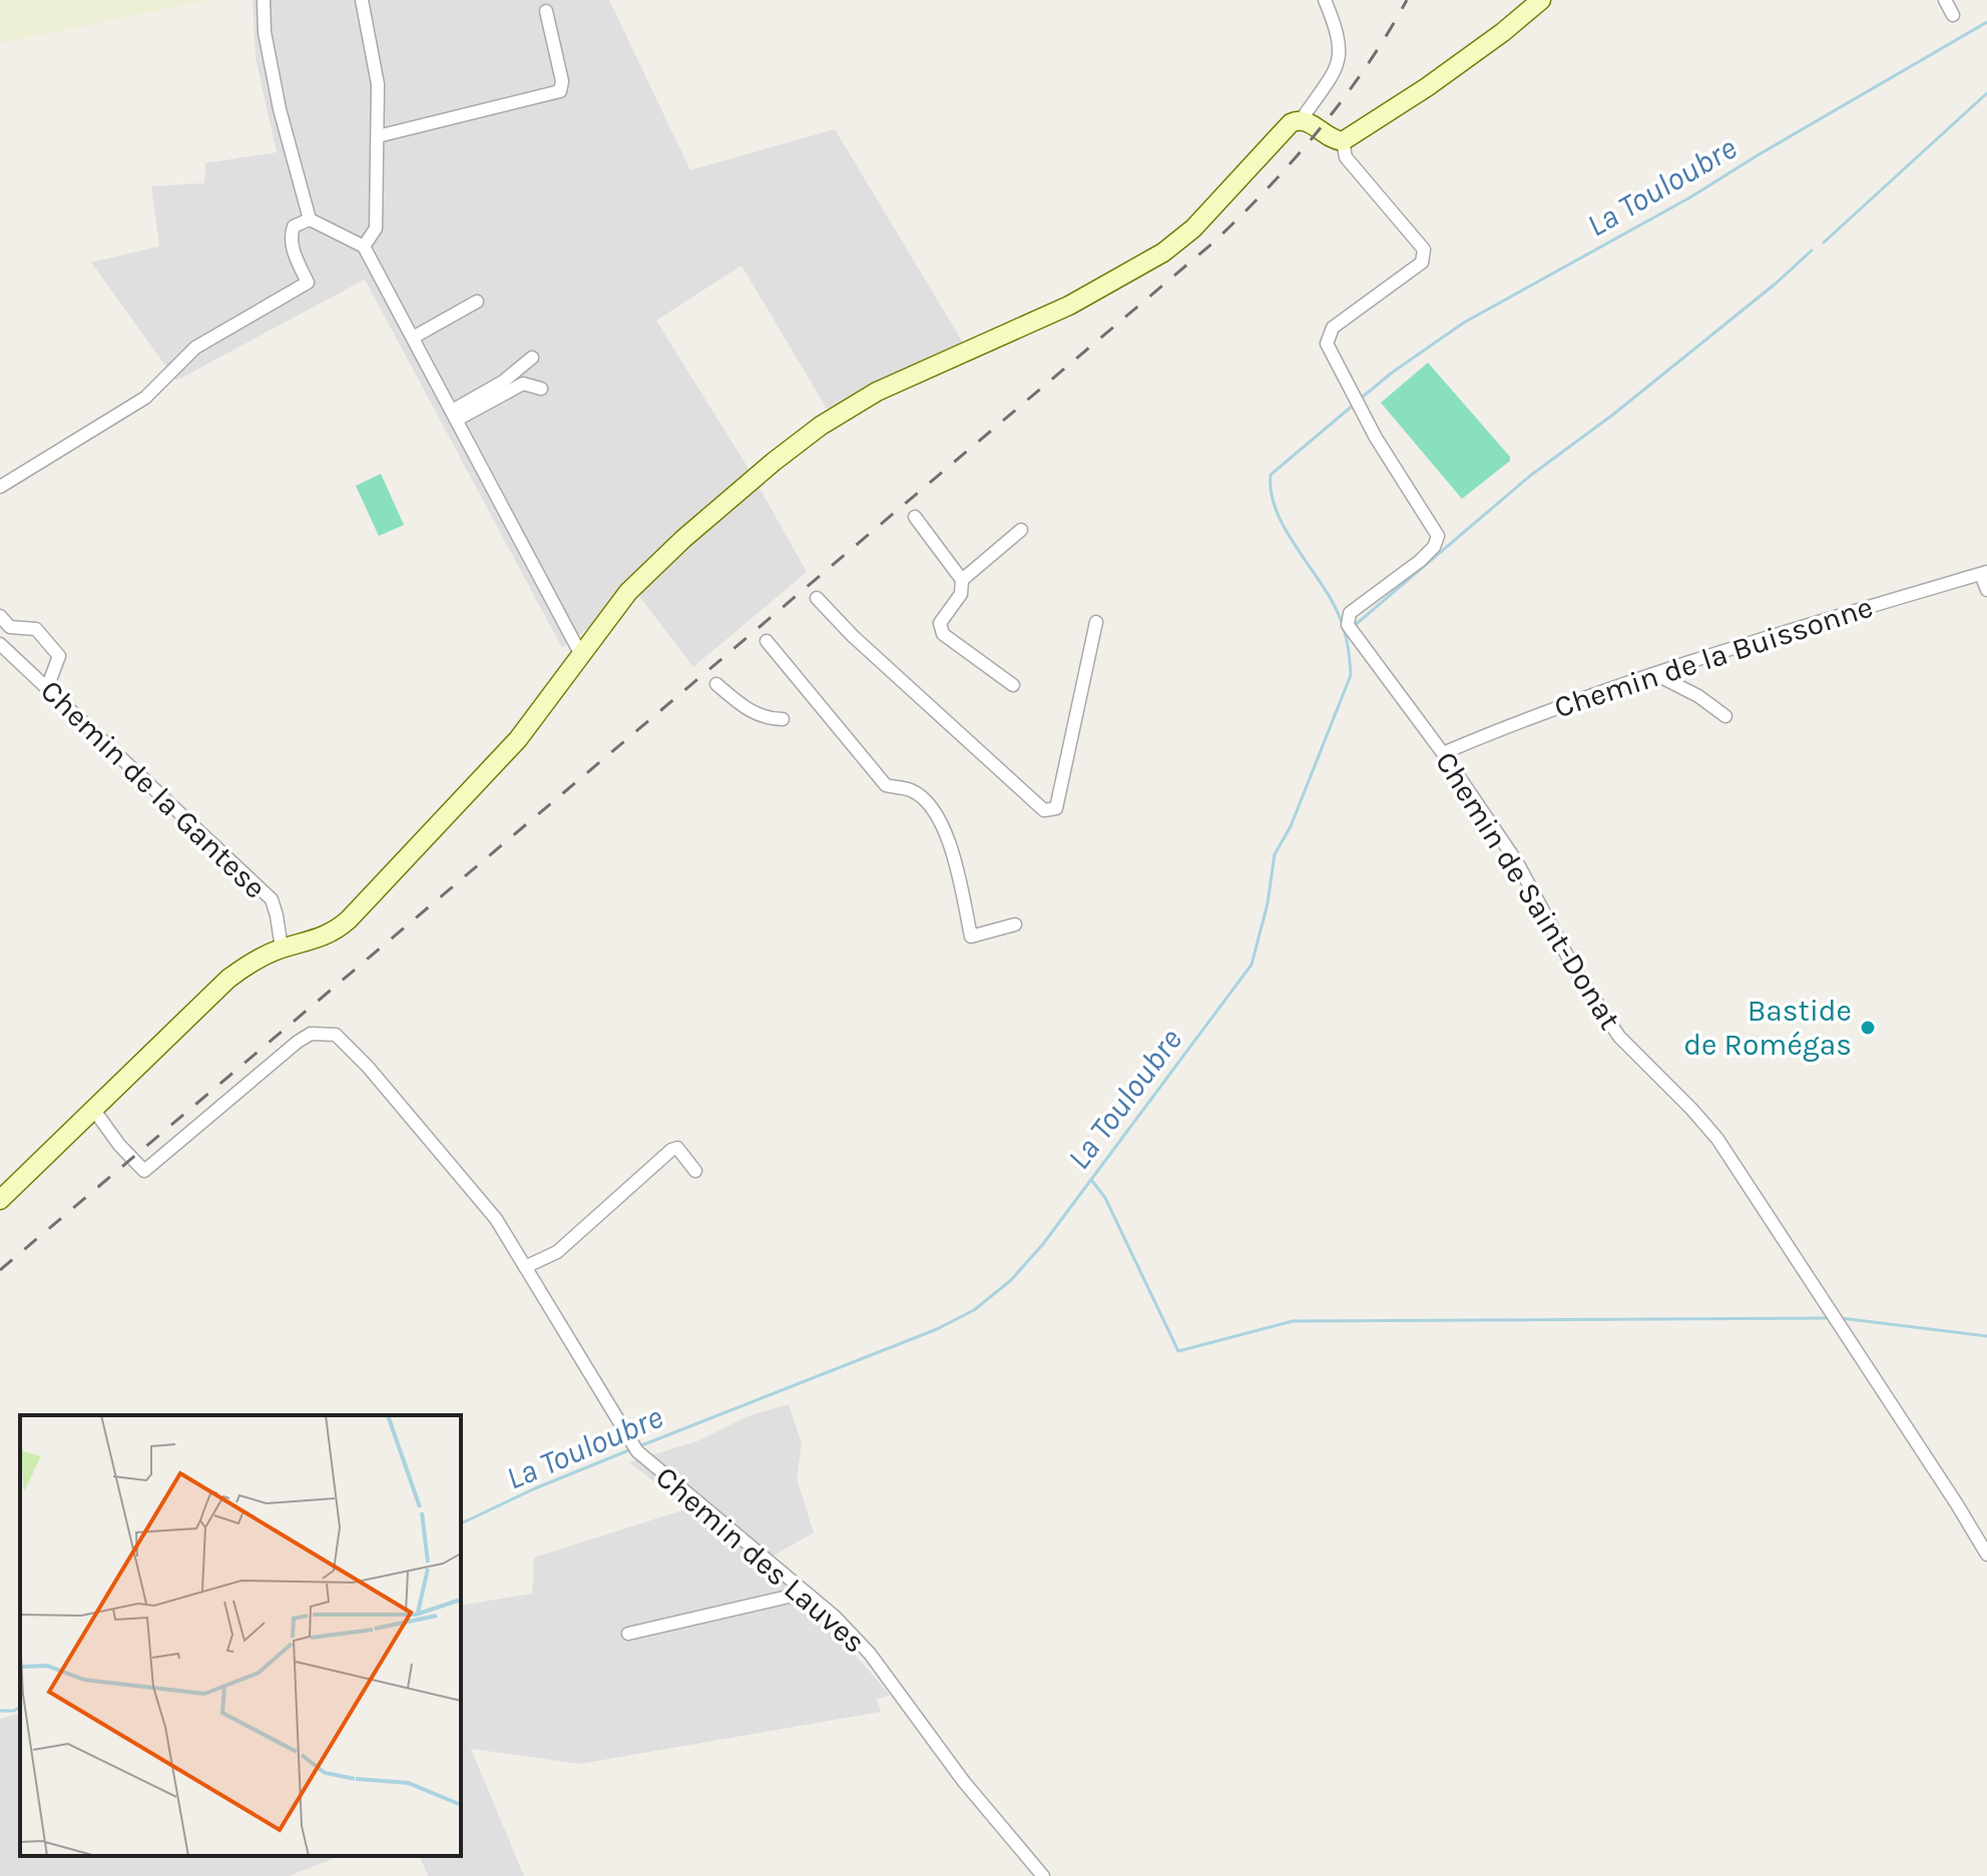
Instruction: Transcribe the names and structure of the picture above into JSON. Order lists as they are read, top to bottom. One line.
{"streets":{"street":["Chemin de la Buissonne","Chemin de la Gantese","Chemin de Saint-Donat","Chemin des Lauves"]},"crossings":[["Chemin de la Buissonne","Chemin de Saint-Donat"]],"water":["La Touloubre"],"places":["Bastide de Romégas"]}
